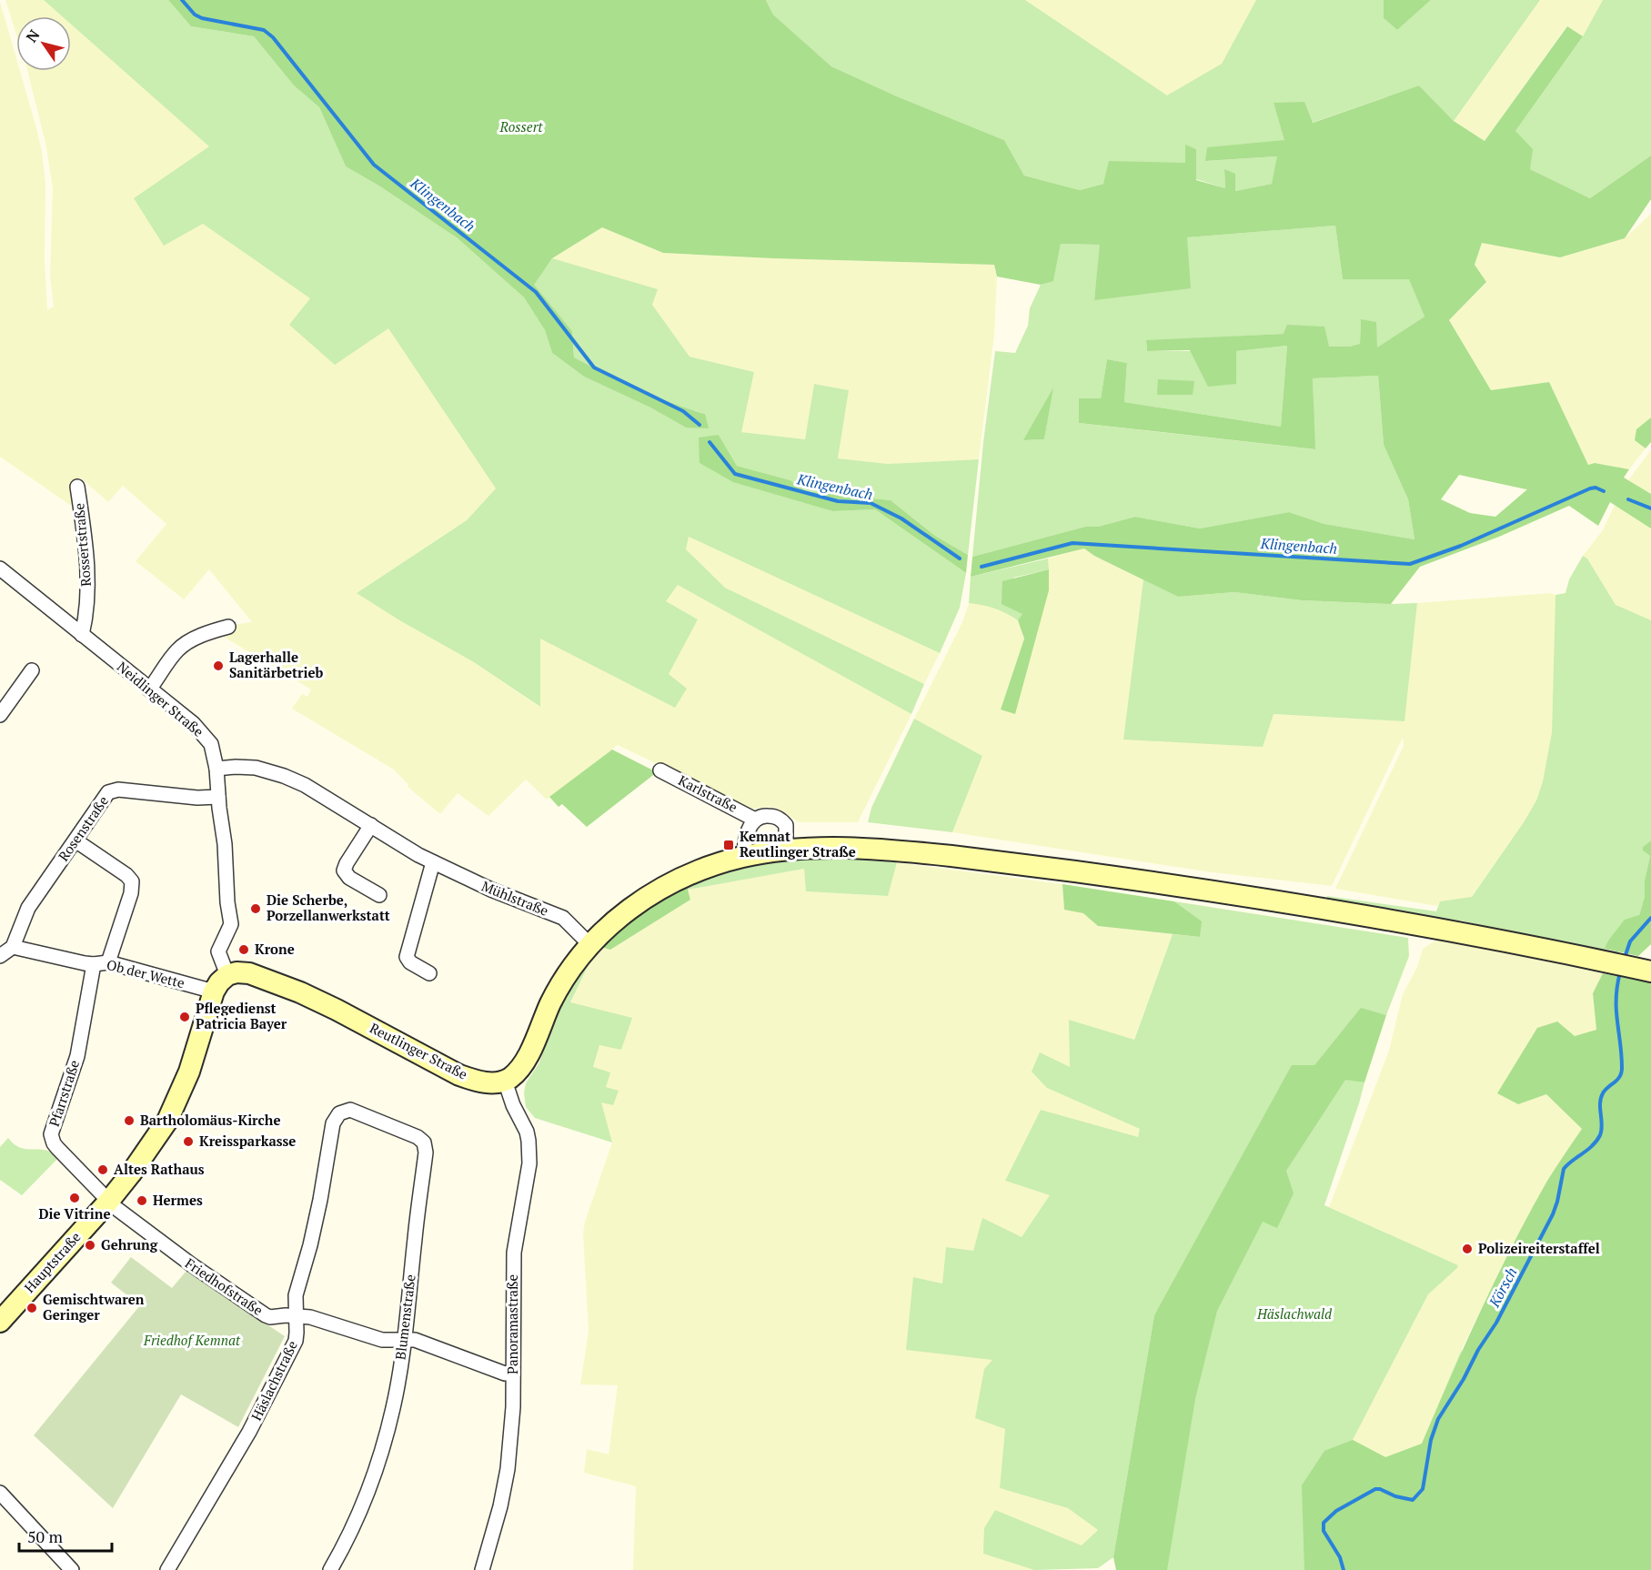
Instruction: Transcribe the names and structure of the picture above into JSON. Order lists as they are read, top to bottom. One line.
{"streets":{"main road":["Reutlinger Straße","Hauptstraße"],"street":["Rossertstraße","Neidlinger Straße","Karlstraße","Rosenstraße","Mühlstraße","Ob der Wette","Pfarrstraße","Friedhofstraße","Blumenstraße","Panoramastraße","Häslachstraße"]},"crossings":[["Rossertstraße","Neidlinger Straße"],["Neidlinger Straße","Rosenstraße"],["Neidlinger Straße","Mühlstraße"],["Neidlinger Straße","Reutlinger Straße"],["Neidlinger Straße","Hauptstraße"],["Rosenstraße","Ob der Wette"],["Ob der Wette","Pfarrstraße"],["Ob der Wette","Hauptstraße"],["Reutlinger Straße","Hauptstraße"],["Reutlinger Straße","Panoramastraße"],["Pfarrstraße","Hauptstraße"],["Pfarrstraße","Friedhofstraße"],["Hauptstraße","Friedhofstraße"],["Friedhofstraße","Blumenstraße"],["Friedhofstraße","Panoramastraße"],["Friedhofstraße","Häslachstraße"],["Blumenstraße","Häslachstraße"]],"water":["Klingenbach","Körsch"],"parks":["Rossert","Häslachwald","Friedhof Kemnat"],"places":{"other":["Lagerhalle Sanitärbetrieb","Die Scherbe, Porzellanwerkstatt","Krone","Pflegedienst Patricia Bayer","Bartholomäus-Kirche","Kreissparkasse","Altes Rathaus","Die Vitrine","Hermes","Gehrung","Polizeireiterstaffel","Gemischtwaren Geringer"],"transit":["Kemnat Reutlinger Straße"]},"scale_bar":"50 m","north":"top left"}
